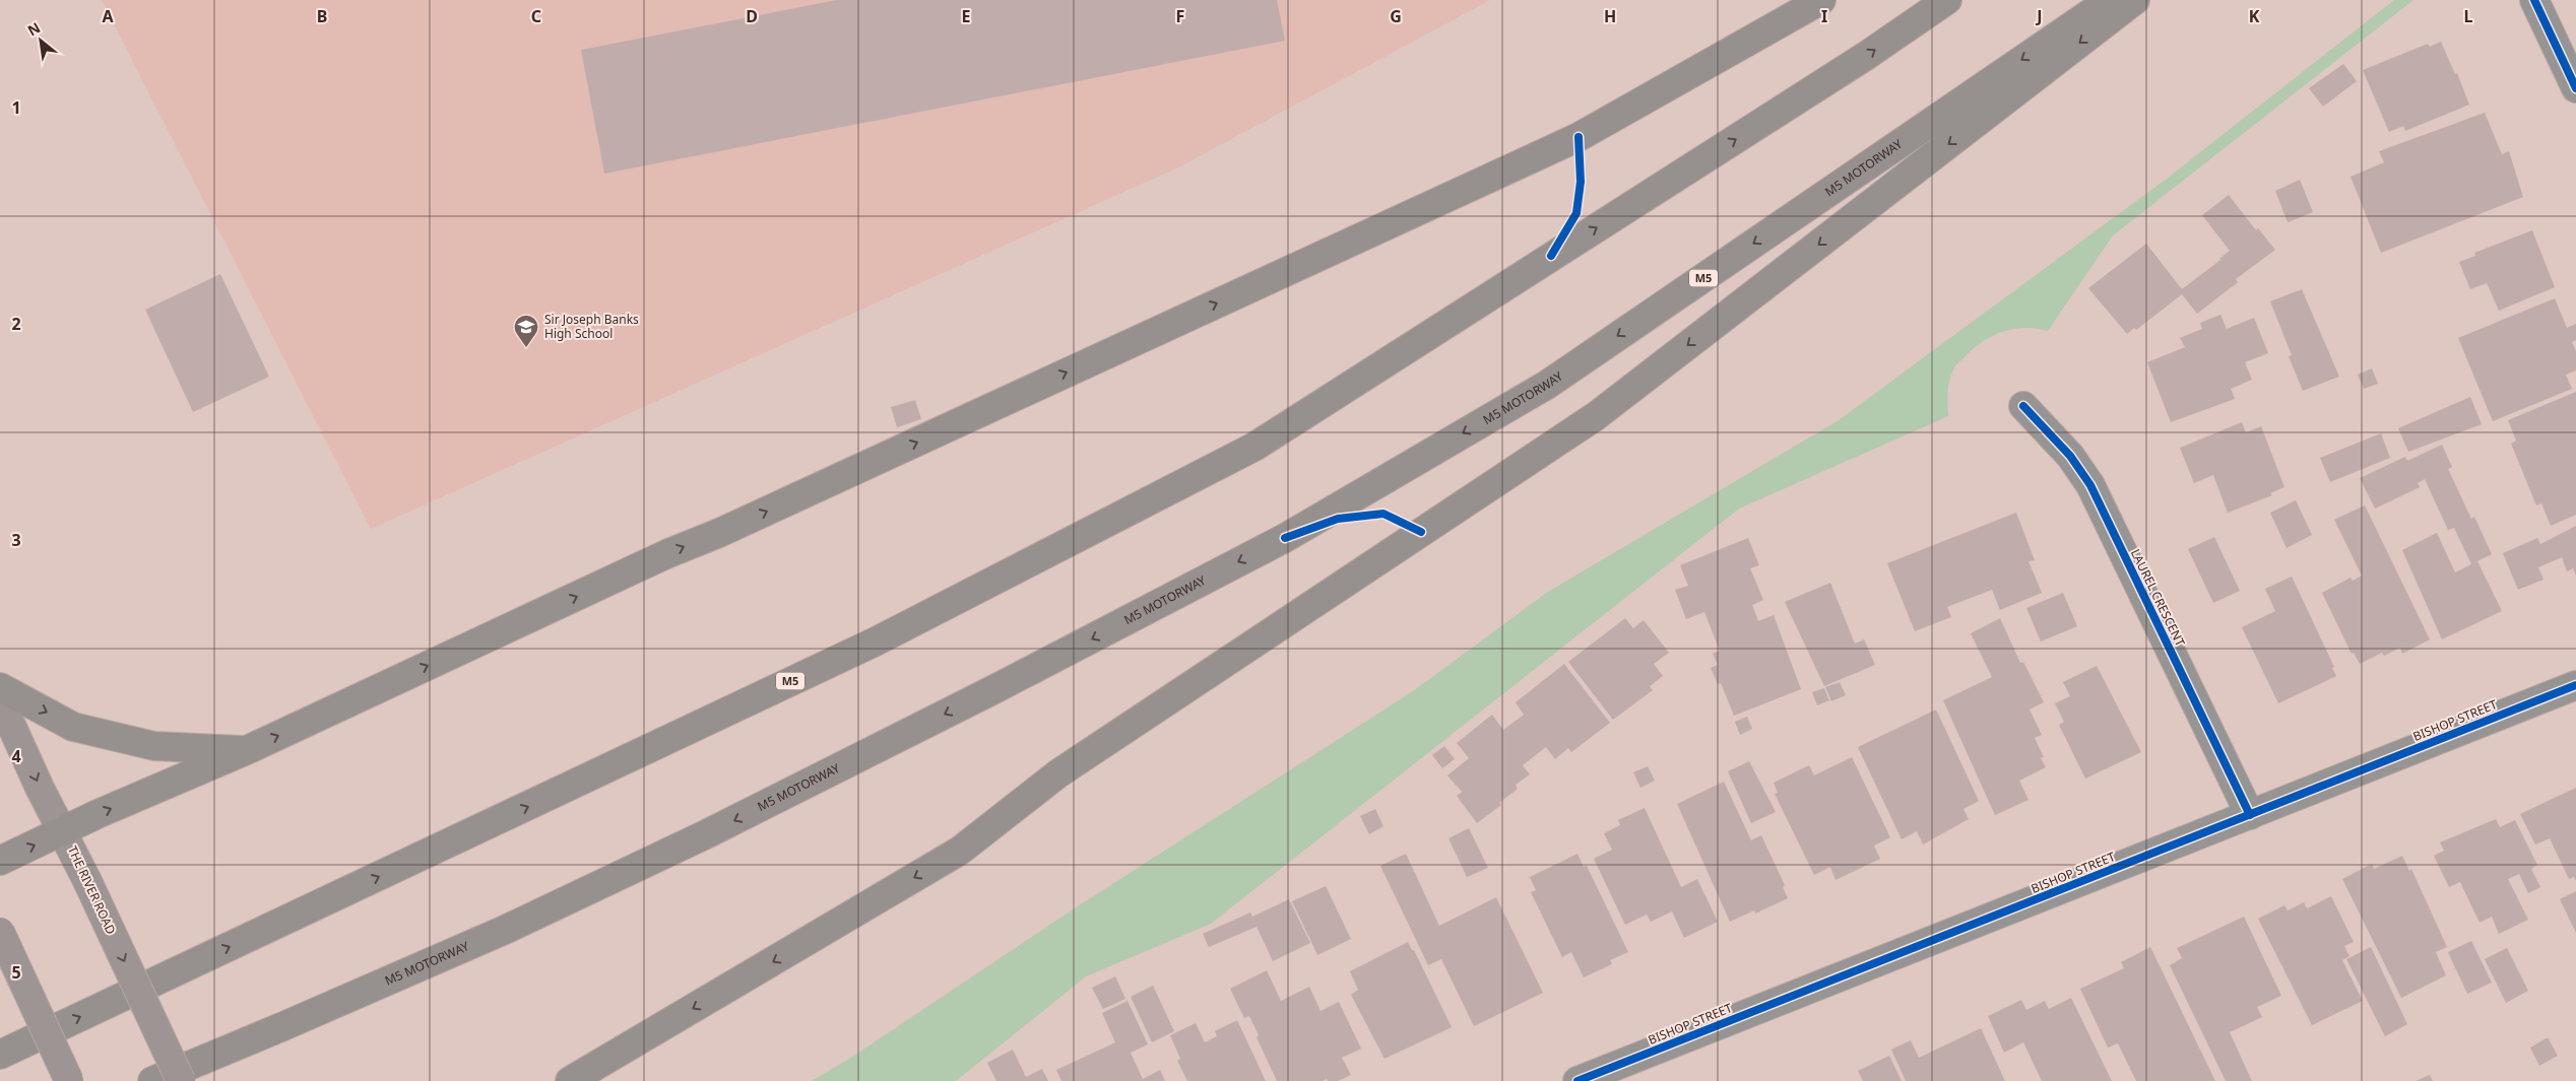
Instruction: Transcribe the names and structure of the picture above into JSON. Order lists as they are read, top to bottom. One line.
{"streets":{"highway":["M5 MOTORWAY","M5"],"main road":["THE RIVER ROAD"],"street":["LAUREL CRESCENT","BISHOP STREET"]},"crossings":[["LAUREL CRESCENT","BISHOP STREET"]],"places":{"school or university":["Sir Joseph Banks High School"]},"north":"top left","grid":{"columns":["A","B","C","D","E","F","G","H","I","J","K","L"],"rows":["1","2","3","4","5"]}}
